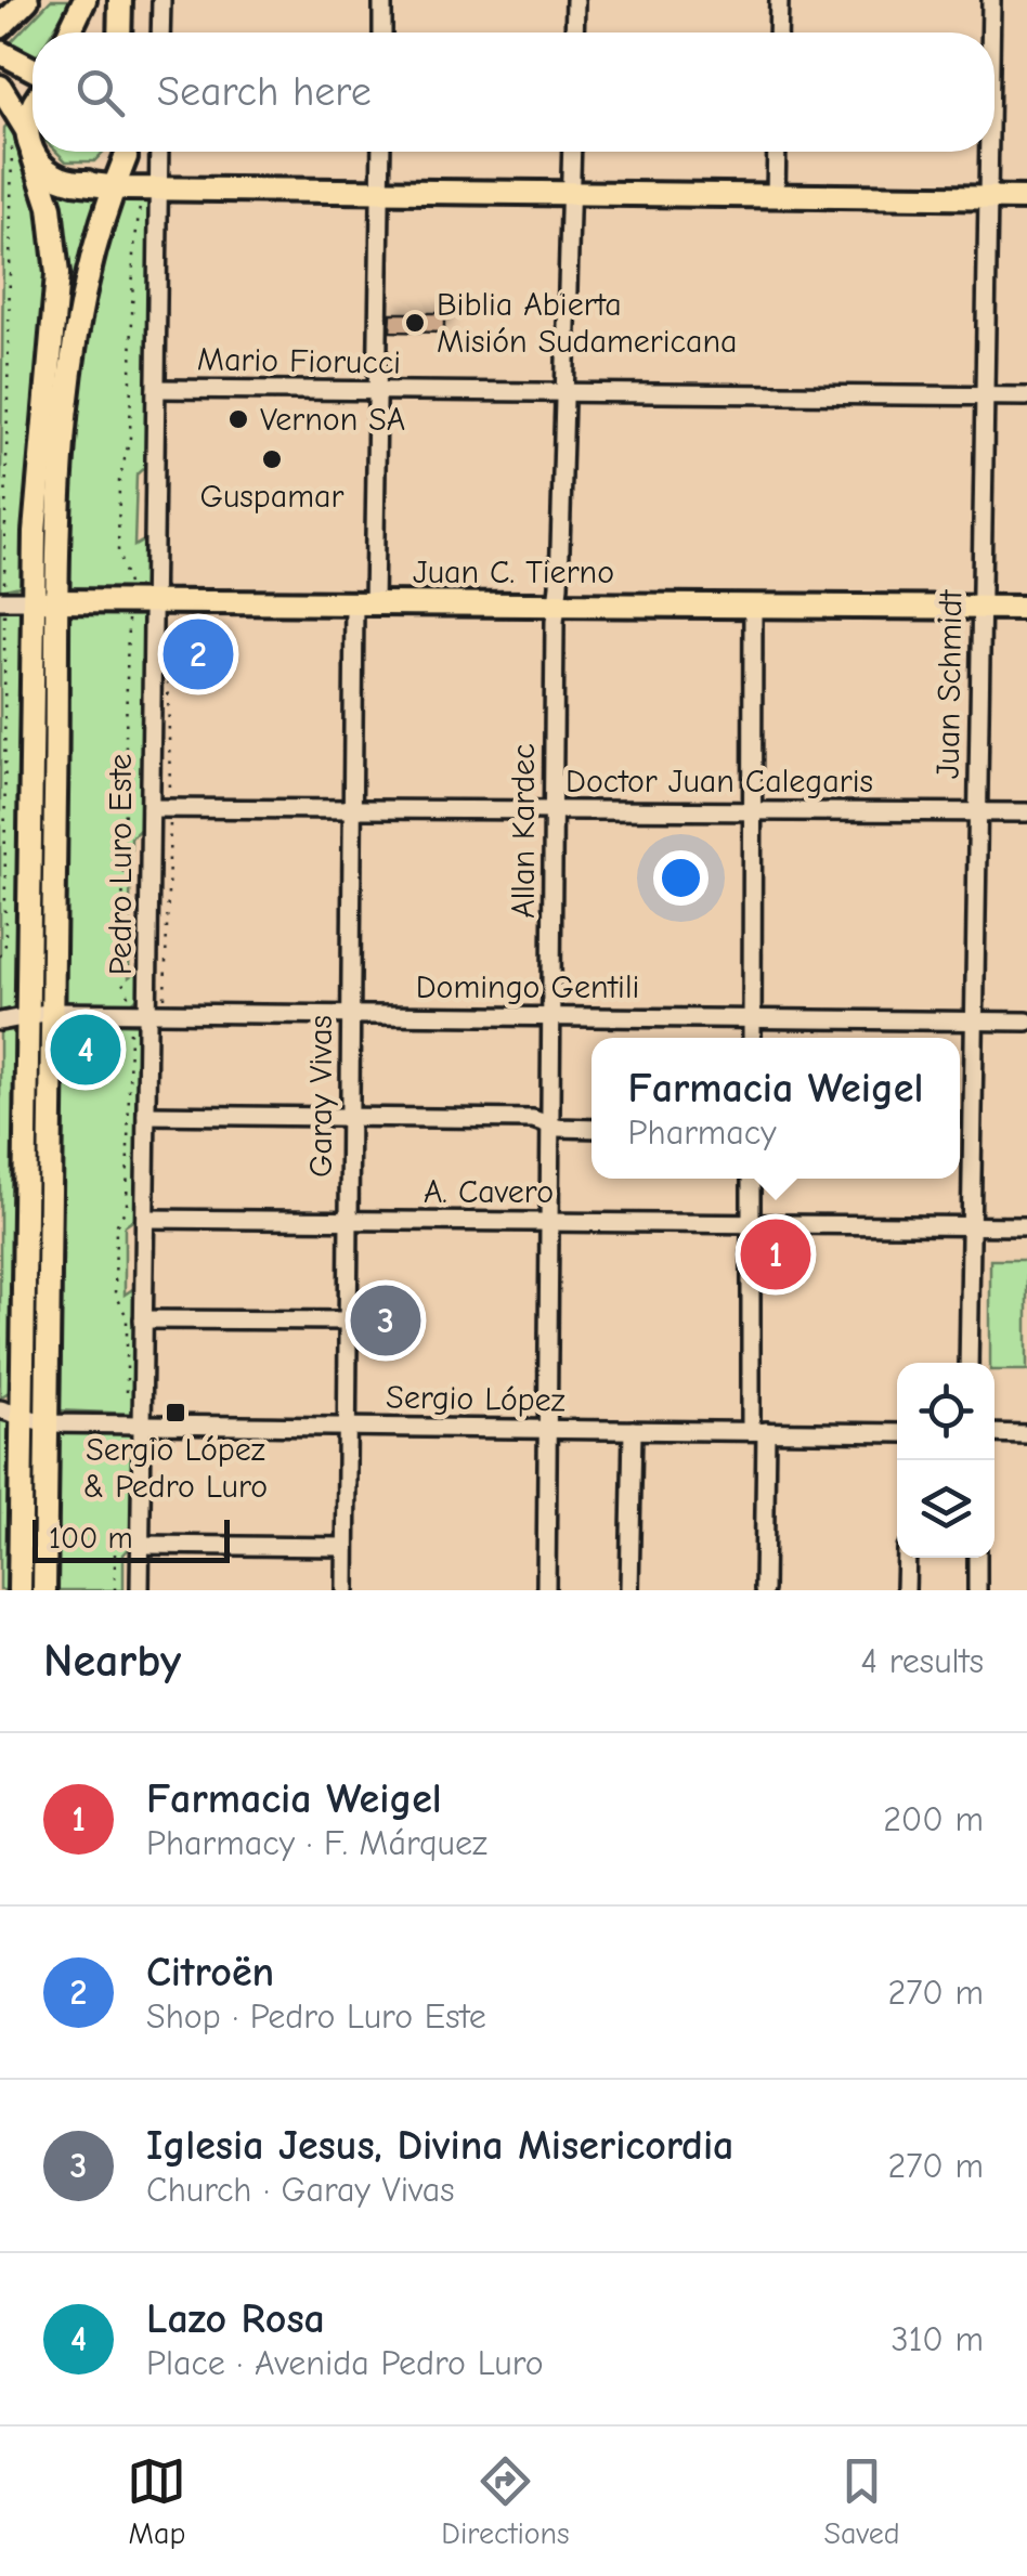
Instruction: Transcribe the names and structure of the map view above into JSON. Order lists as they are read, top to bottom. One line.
{"streets":{"main road":["Juan C. Tierno"],"street":["Mario Fiorucci","Juan Schmidt","Doctor Juan Calegaris","Allan Kardec","Pedro Luro Este","Domingo Gentili","Garay Vivas","A. Cavero","Sergio López"]},"crossings":[["Mario Fiorucci","Juan Schmidt"],["Mario Fiorucci","Allan Kardec"],["Mario Fiorucci","Pedro Luro Este"],["Mario Fiorucci","Garay Vivas"],["Juan C. Tierno","Juan Schmidt"],["Juan C. Tierno","Allan Kardec"],["Juan C. Tierno","Pedro Luro Este"],["Juan C. Tierno","Garay Vivas"],["Juan Schmidt","Doctor Juan Calegaris"],["Juan Schmidt","Domingo Gentili"],["Juan Schmidt","A. Cavero"],["Doctor Juan Calegaris","Allan Kardec"],["Doctor Juan Calegaris","Pedro Luro Este"],["Doctor Juan Calegaris","Garay Vivas"],["Allan Kardec","Domingo Gentili"],["Allan Kardec","A. Cavero"],["Allan Kardec","Sergio López"],["Pedro Luro Este","Domingo Gentili"],["Pedro Luro Este","A. Cavero"],["Pedro Luro Este","Sergio López"],["Domingo Gentili","Garay Vivas"],["Garay Vivas","A. Cavero"],["Garay Vivas","Sergio López"]],"places":{"other":["Biblia Abierta Misión Sudamericana","Vernon SA","Guspamar"],"transit":["Sergio López & Pedro Luro"]},"scale_bar":"100 m","page":{"search":"Search here","pins":["2","4","1","3"],"popup":["Farmacia Weigel","Pharmacy"],"scale":"100 m","heading":["Nearby","4 results"],"list":[{"mark":"1","name":"Farmacia Weigel","note":"Pharmacy · F. Márquez","value":"200 m"},{"mark":"2","name":"Citroën","note":"Shop · Pedro Luro Este","value":"270 m"},{"mark":"3","name":"Iglesia Jesus, Divina Misericordia","note":"Church · Garay Vivas","value":"270 m"},{"mark":"4","name":"Lazo Rosa","note":"Place · Avenida Pedro Luro","value":"310 m"}],"nav":["Map","Directions","Saved"]}}
